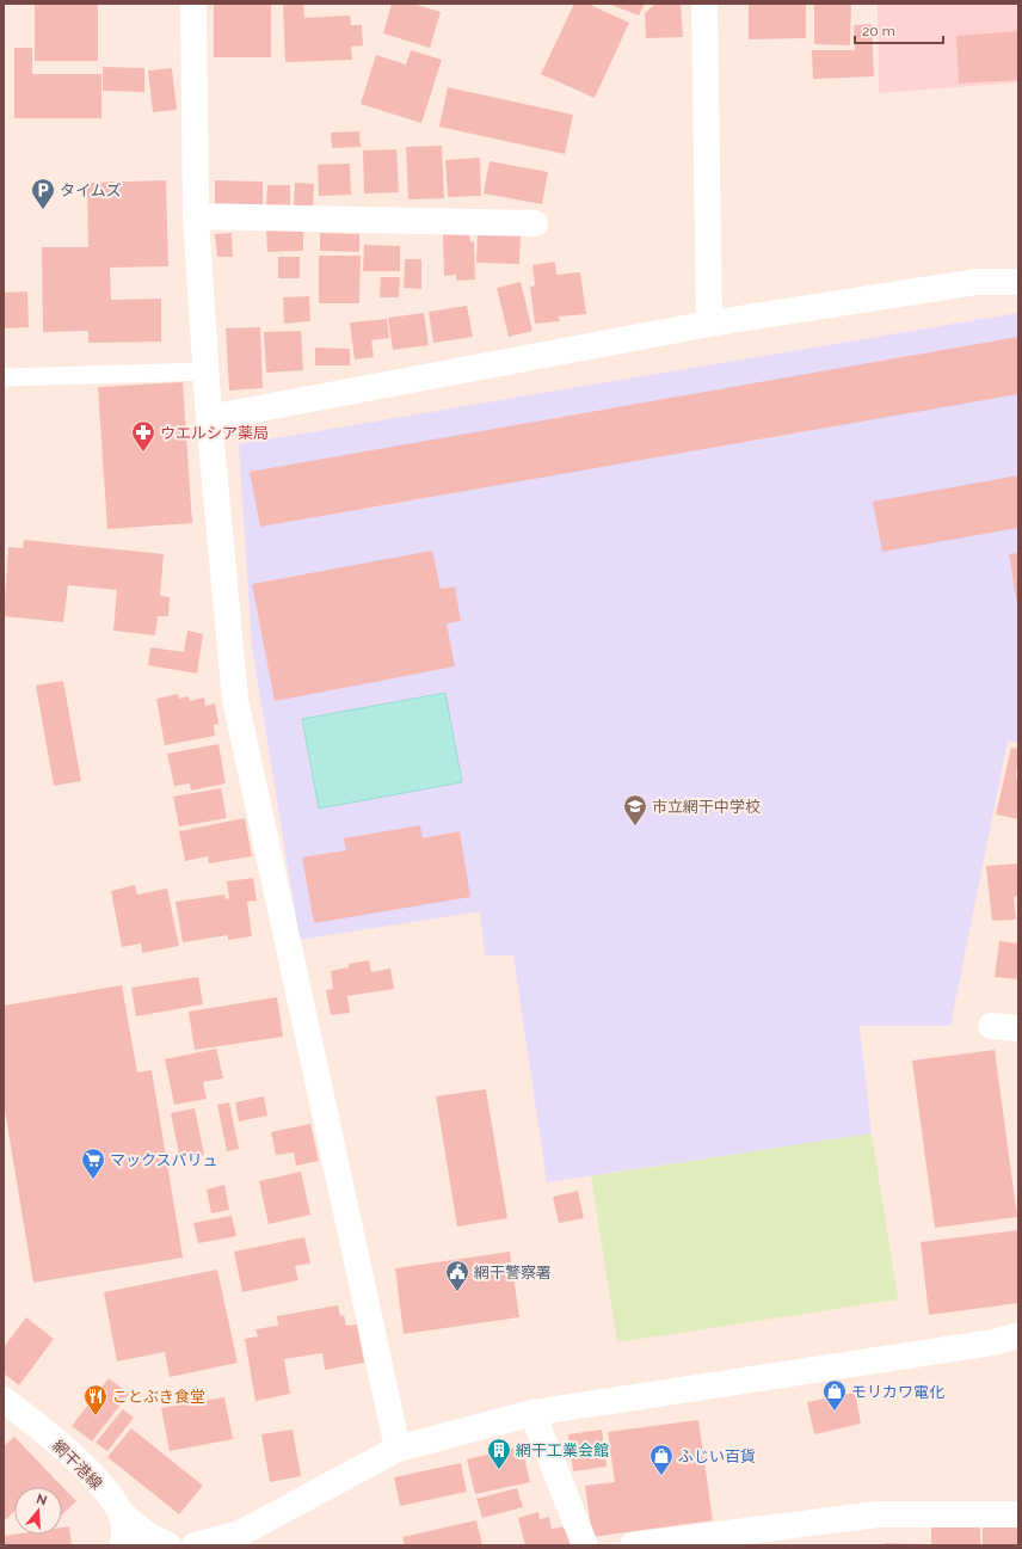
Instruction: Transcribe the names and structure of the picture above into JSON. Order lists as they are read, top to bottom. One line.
{"streets":{"street":["網干港線"]},"places":{"parking":["タイムズ"],"pharmacy":["ウエルシア薬局"],"school or university":["市立網干中学校"],"supermarket":["マックスバリュ"],"public building":["網干警察署"],"shop":["モリカワ電化","ふじい百貨"],"restaurant":["ことぶき食堂"],"building":["網干工業会館"]},"scale_bar":"20 m","north":"top"}
